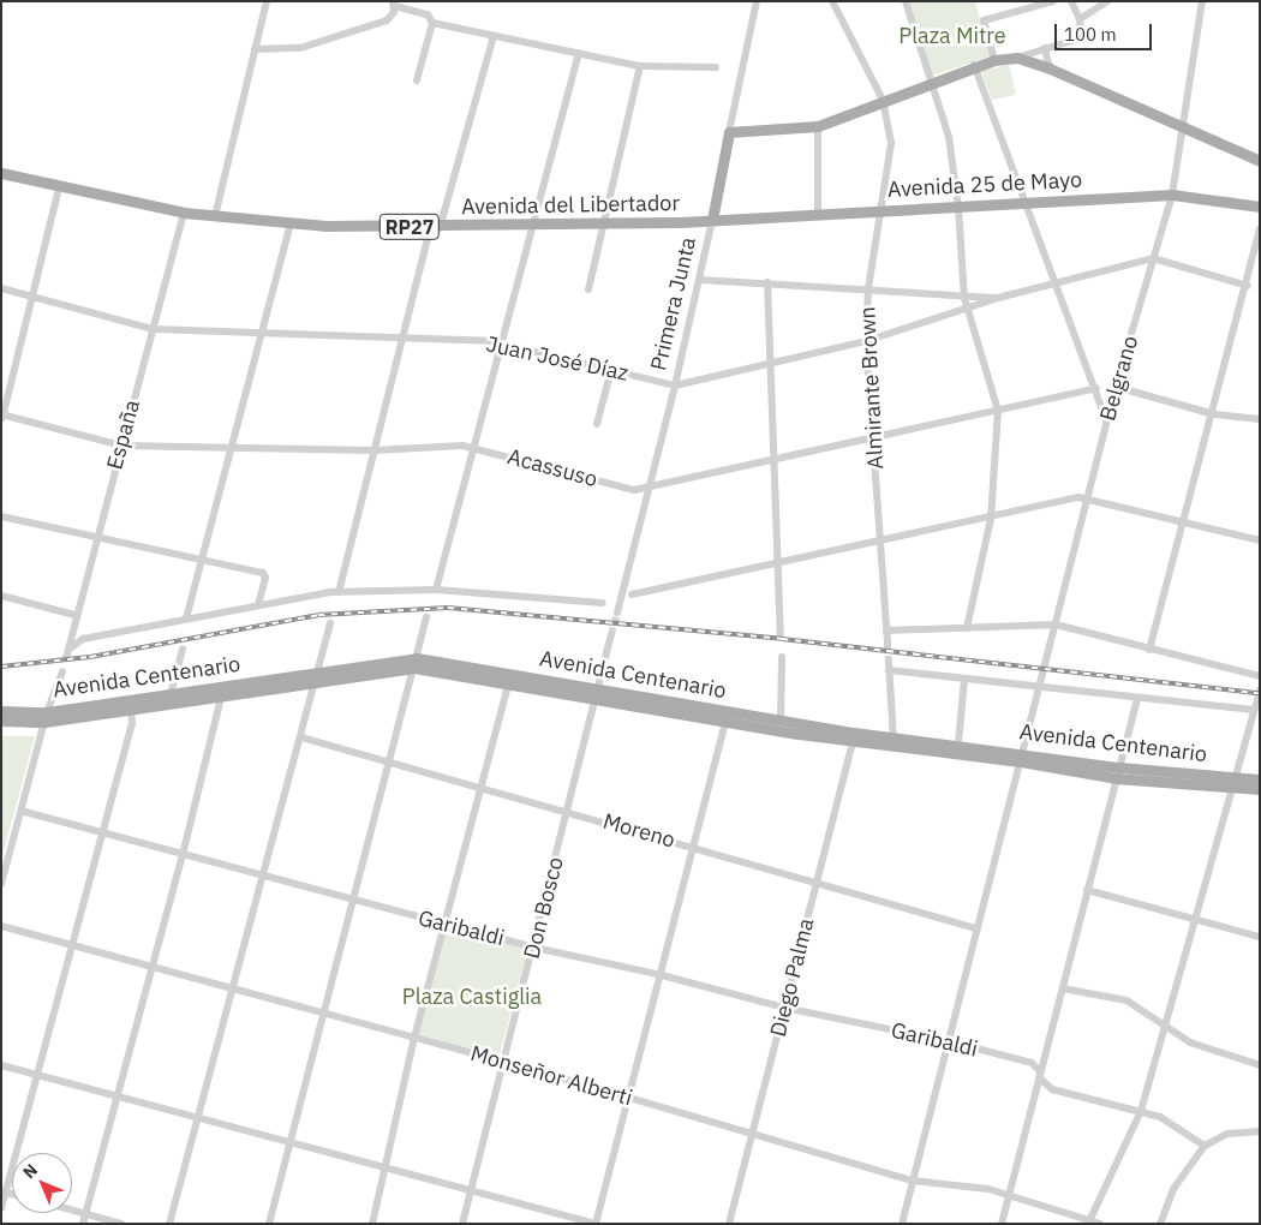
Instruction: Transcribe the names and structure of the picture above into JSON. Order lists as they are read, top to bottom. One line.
{"streets":{"main road":["Avenida 25 de Mayo","Avenida del Libertador","RP27","Primera Junta","Avenida Centenario"],"street":["Juan José Díaz","Belgrano","Almirante Brown","España","Acassuso","Moreno","Don Bosco","Garibaldi","Diego Palma","Monseñor Alberti"]},"crossings":[["Avenida 25 de Mayo","Avenida del Libertador"],["Avenida 25 de Mayo","Primera Junta"],["Avenida 25 de Mayo","Belgrano"],["Avenida 25 de Mayo","Almirante Brown"],["Avenida del Libertador","Primera Junta"],["Avenida del Libertador","España"],["Primera Junta","Juan José Díaz"],["Primera Junta","Acassuso"],["Juan José Díaz","Almirante Brown"],["Juan José Díaz","España"],["Belgrano","Avenida Centenario"],["Belgrano","Moreno"],["Belgrano","Garibaldi"],["Belgrano","Monseñor Alberti"],["Almirante Brown","Acassuso"],["España","Acassuso"],["Avenida Centenario","Don Bosco"],["Avenida Centenario","Diego Palma"],["Moreno","Don Bosco"],["Moreno","Diego Palma"],["Don Bosco","Garibaldi"],["Don Bosco","Monseñor Alberti"],["Garibaldi","Diego Palma"],["Diego Palma","Monseñor Alberti"]],"parks":["Plaza Mitre","Plaza Castiglia"],"scale_bar":"100 m","north":"top left"}
